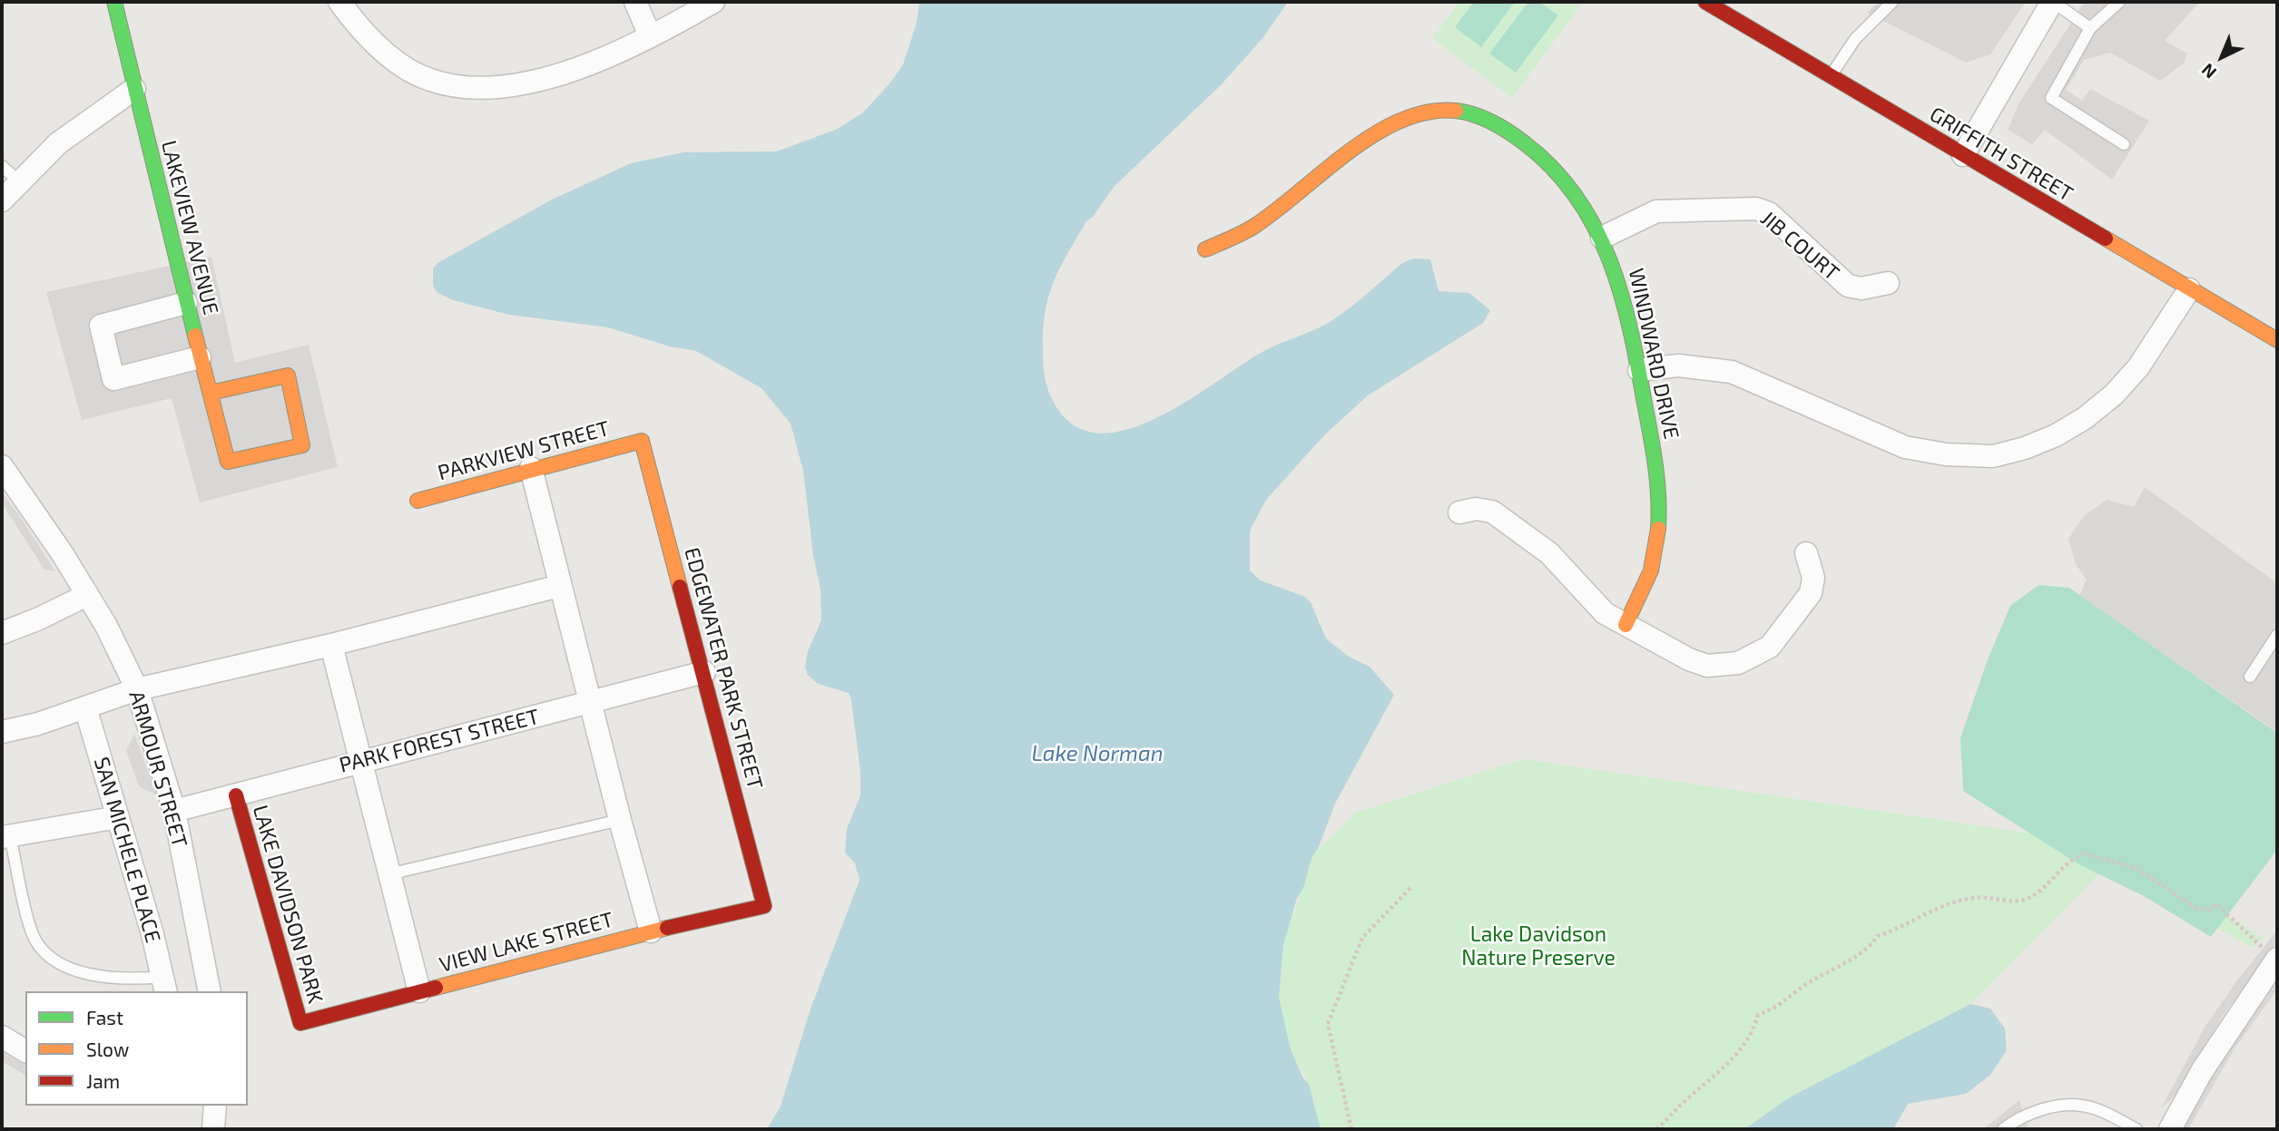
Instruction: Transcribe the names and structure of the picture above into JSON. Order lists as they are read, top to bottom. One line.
{"streets":{"street":["GRIFFITH STREET","LAKEVIEW AVENUE","JIB COURT","WINDWARD DRIVE","PARKVIEW STREET","EDGEWATER PARK STREET","PARK FOREST STREET","ARMOUR STREET","SAN MICHELE PLACE","LAKE DAVIDSON PARK","VIEW LAKE STREET"]},"crossings":[["JIB COURT","WINDWARD DRIVE"],["PARKVIEW STREET","EDGEWATER PARK STREET"],["EDGEWATER PARK STREET","PARK FOREST STREET"],["EDGEWATER PARK STREET","VIEW LAKE STREET"],["PARK FOREST STREET","ARMOUR STREET"],["PARK FOREST STREET","LAKE DAVIDSON PARK"],["LAKE DAVIDSON PARK","VIEW LAKE STREET"]],"water":["Lake Norman"],"parks":["Lake Davidson Nature Preserve"],"legend":["Fast","Slow","Jam"],"north":"bottom left"}
